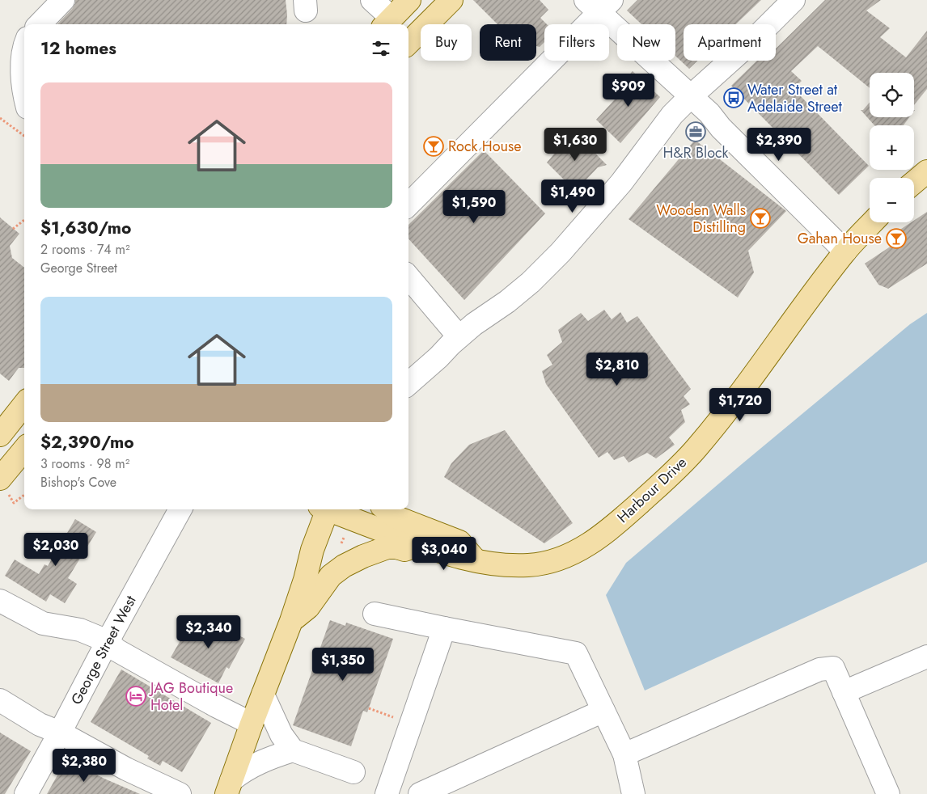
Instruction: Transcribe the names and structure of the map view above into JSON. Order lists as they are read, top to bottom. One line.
{"streets":{"main road":["Harbour Drive"],"street":["George Street West"]},"places":{"bus stop":["Water Street at Adelaide Street"],"office":["H&R Block"],"bar":["Rock House","Wooden Walls Distilling","Gahan House"],"hotel":["JAG Boutique Hotel"]},"page":{"chip":["Buy","Rent","Filters","New","Apartment"],"heading":"12 homes","map_buttons":["+","−"],"list":[{"name":"$1,630/mo","note":"2 rooms · 74 m² · George Street"},{"name":"$2,390/mo","note":"3 rooms · 98 m² · Bishop's Cove"}],"price":["$909","$1,630","$2,390","$1,490","$1,590","$2,810","$1,720","$2,030","$3,040","$2,340","$1,350","$2,380"]}}
